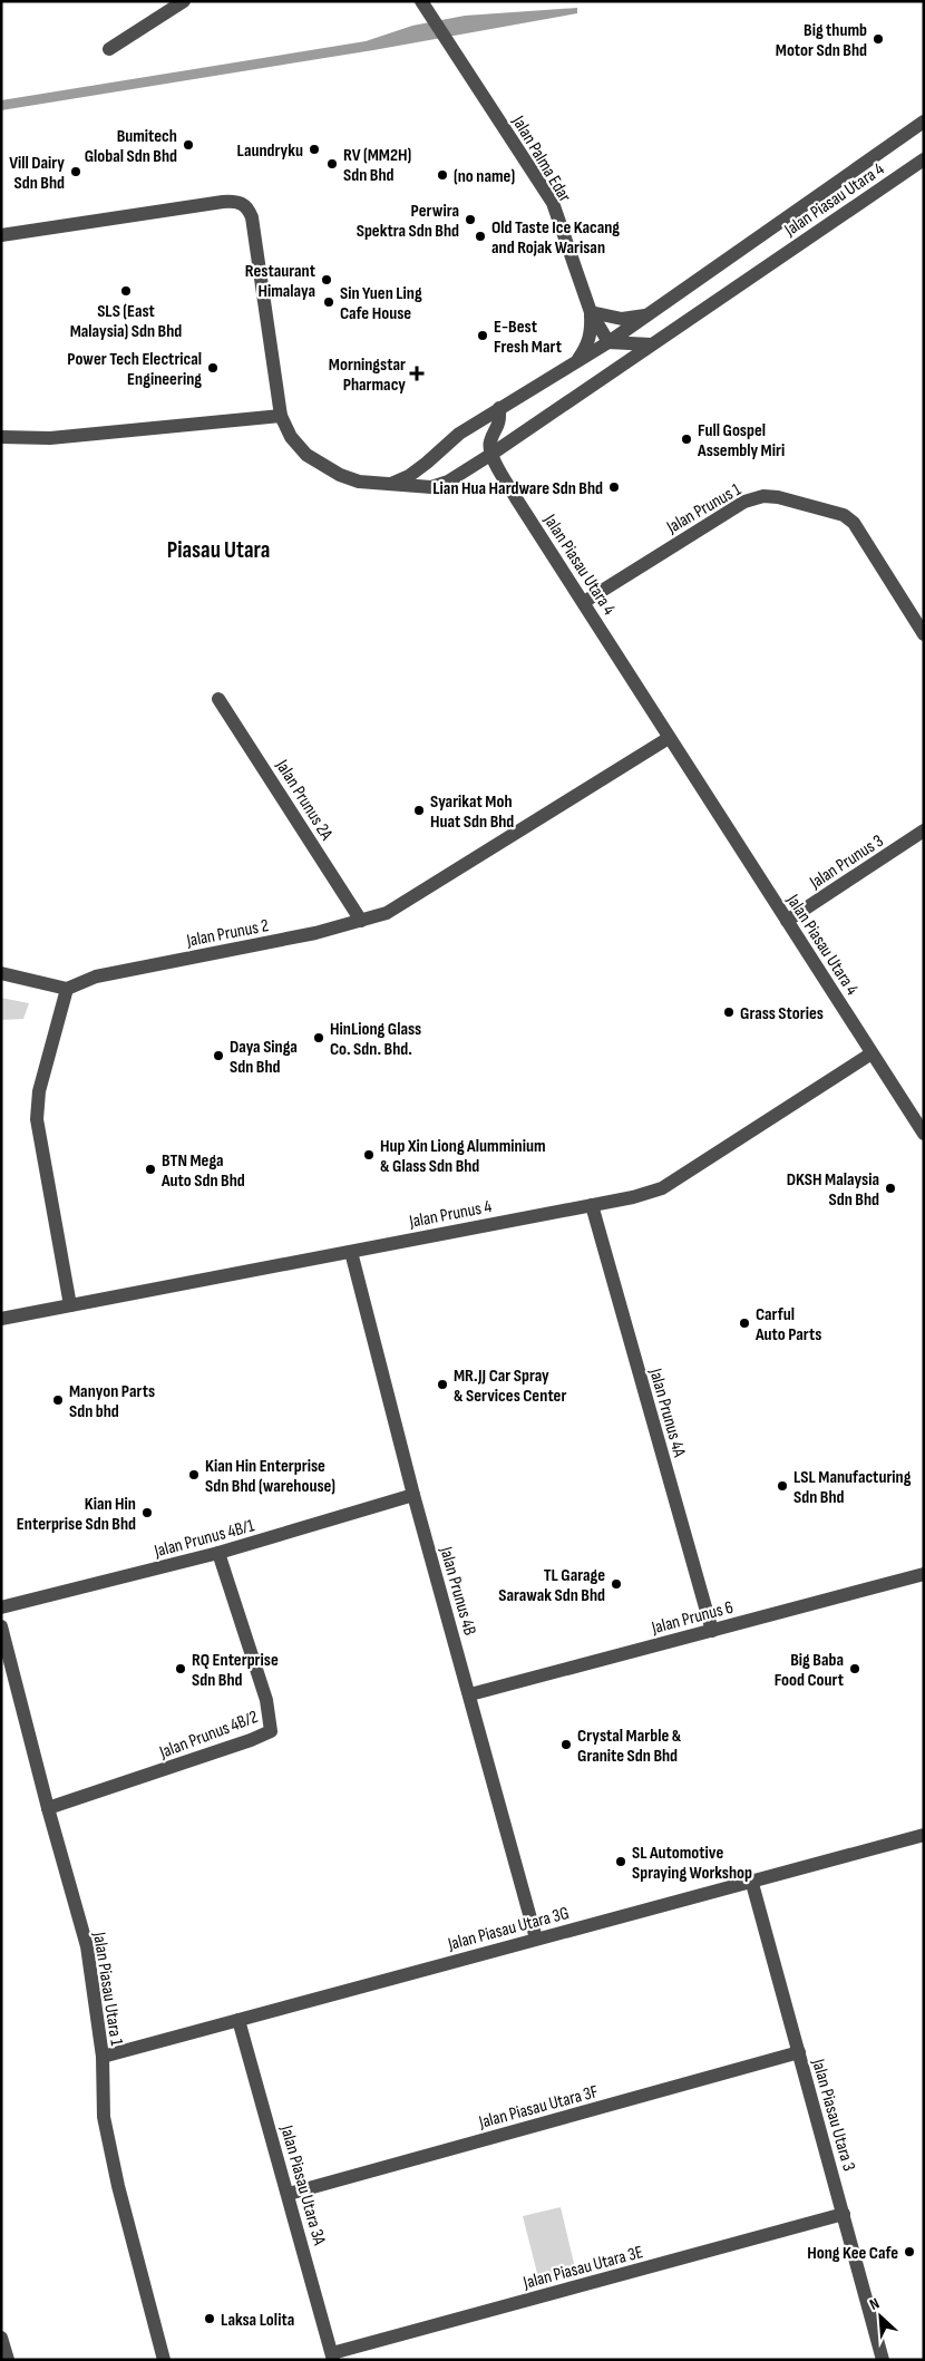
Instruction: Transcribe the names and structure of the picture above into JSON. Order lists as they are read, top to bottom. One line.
{"streets":{"street":["Jalan Palma Edar","Jalan Piasau Utara 4","Jalan Prunus 1","Jalan Prunus 2A","Jalan Prunus 3","Jalan Prunus 2","Jalan Prunus 4","Jalan Prunus 4A","Jalan Prunus 4B/1","Jalan Prunus 4B","Jalan Prunus 6","Jalan Prunus 4B/2","Jalan Piasau Utara 3G","Jalan Piasau Utara 1","Jalan Piasau Utara 3F","Jalan Piasau Utara 3","Jalan Piasau Utara 3A","Jalan Piasau Utara 3E"]},"crossings":[["Jalan Palma Edar","Jalan Piasau Utara 4"],["Jalan Piasau Utara 4","Jalan Prunus 1"],["Jalan Piasau Utara 4","Jalan Prunus 3"],["Jalan Piasau Utara 4","Jalan Prunus 2"],["Jalan Piasau Utara 4","Jalan Prunus 4"],["Jalan Prunus 2A","Jalan Prunus 2"],["Jalan Prunus 4","Jalan Prunus 4A"],["Jalan Prunus 4","Jalan Prunus 4B"],["Jalan Prunus 4A","Jalan Prunus 6"],["Jalan Prunus 4B/1","Jalan Prunus 4B"],["Jalan Prunus 4B/1","Jalan Prunus 4B/2"],["Jalan Prunus 4B","Jalan Prunus 6"],["Jalan Prunus 4B","Jalan Piasau Utara 3G"],["Jalan Prunus 4B/2","Jalan Piasau Utara 1"],["Jalan Piasau Utara 3G","Jalan Piasau Utara 1"],["Jalan Piasau Utara 3G","Jalan Piasau Utara 3"],["Jalan Piasau Utara 3G","Jalan Piasau Utara 3A"],["Jalan Piasau Utara 3F","Jalan Piasau Utara 3"],["Jalan Piasau Utara 3F","Jalan Piasau Utara 3A"],["Jalan Piasau Utara 3","Jalan Piasau Utara 3E"],["Jalan Piasau Utara 3A","Jalan Piasau Utara 3E"]],"districts":["Piasau Utara"],"places":{"other":["Big thumb Motor Sdn Bhd","Bumitech Global Sdn Bhd","Laundryku","RV (MM2H) Sdn Bhd","Vill Dairy Sdn Bhd","(no name)","Perwira Spektra Sdn Bhd","Old Taste Ice Kacang and Rojak Warisan","Restaurant Himalaya","SLS (East Malaysia) Sdn Bhd","Sin Yuen Ling Cafe House","E-Best Fresh Mart","Power Tech Electrical Engineering","Full Gospel Assembly Miri","Lian Hua Hardware Sdn Bhd","Syarikat Moh Huat Sdn Bhd","Grass Stories","HinLiong Glass Co. Sdn. Bhd.","Daya Singa Sdn Bhd","Hup Xin Liong Alumminium & Glass Sdn Bhd","BTN Mega Auto Sdn Bhd","DKSH Malaysia Sdn Bhd","Carful Auto Parts","MR.JJ Car Spray & Services Center","Manyon Parts Sdn bhd","Kian Hin Enterprise Sdn Bhd (warehouse)","LSL Manufacturing Sdn Bhd","Kian Hin Enterprise Sdn Bhd","TL Garage Sarawak Sdn Bhd","RQ Enterprise Sdn Bhd","Big Baba Food Court","Crystal Marble & Granite Sdn Bhd","SL Automotive Spraying Workshop","Hong Kee Cafe","Laksa Lolita"],"health":["Morningstar Pharmacy"]},"north":"top left"}
